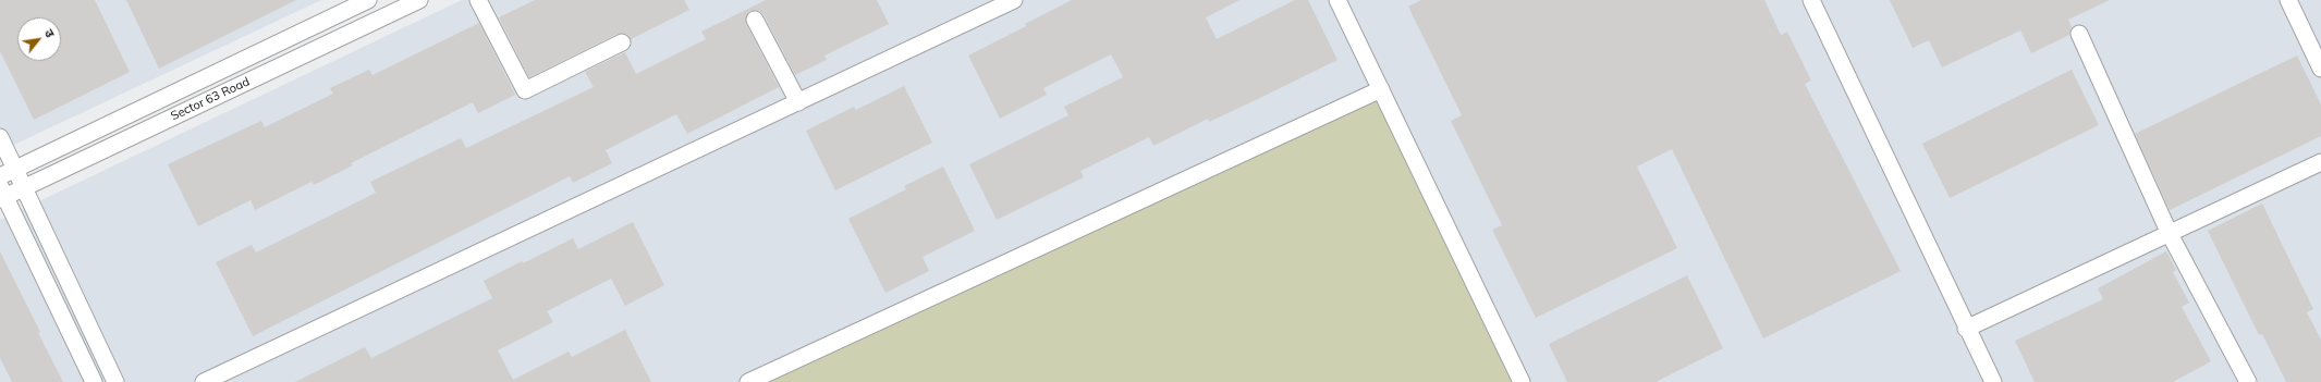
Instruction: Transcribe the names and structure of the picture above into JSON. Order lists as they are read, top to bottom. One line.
{"streets":{"street":["Sector 63 Road"]},"north":"top right"}
